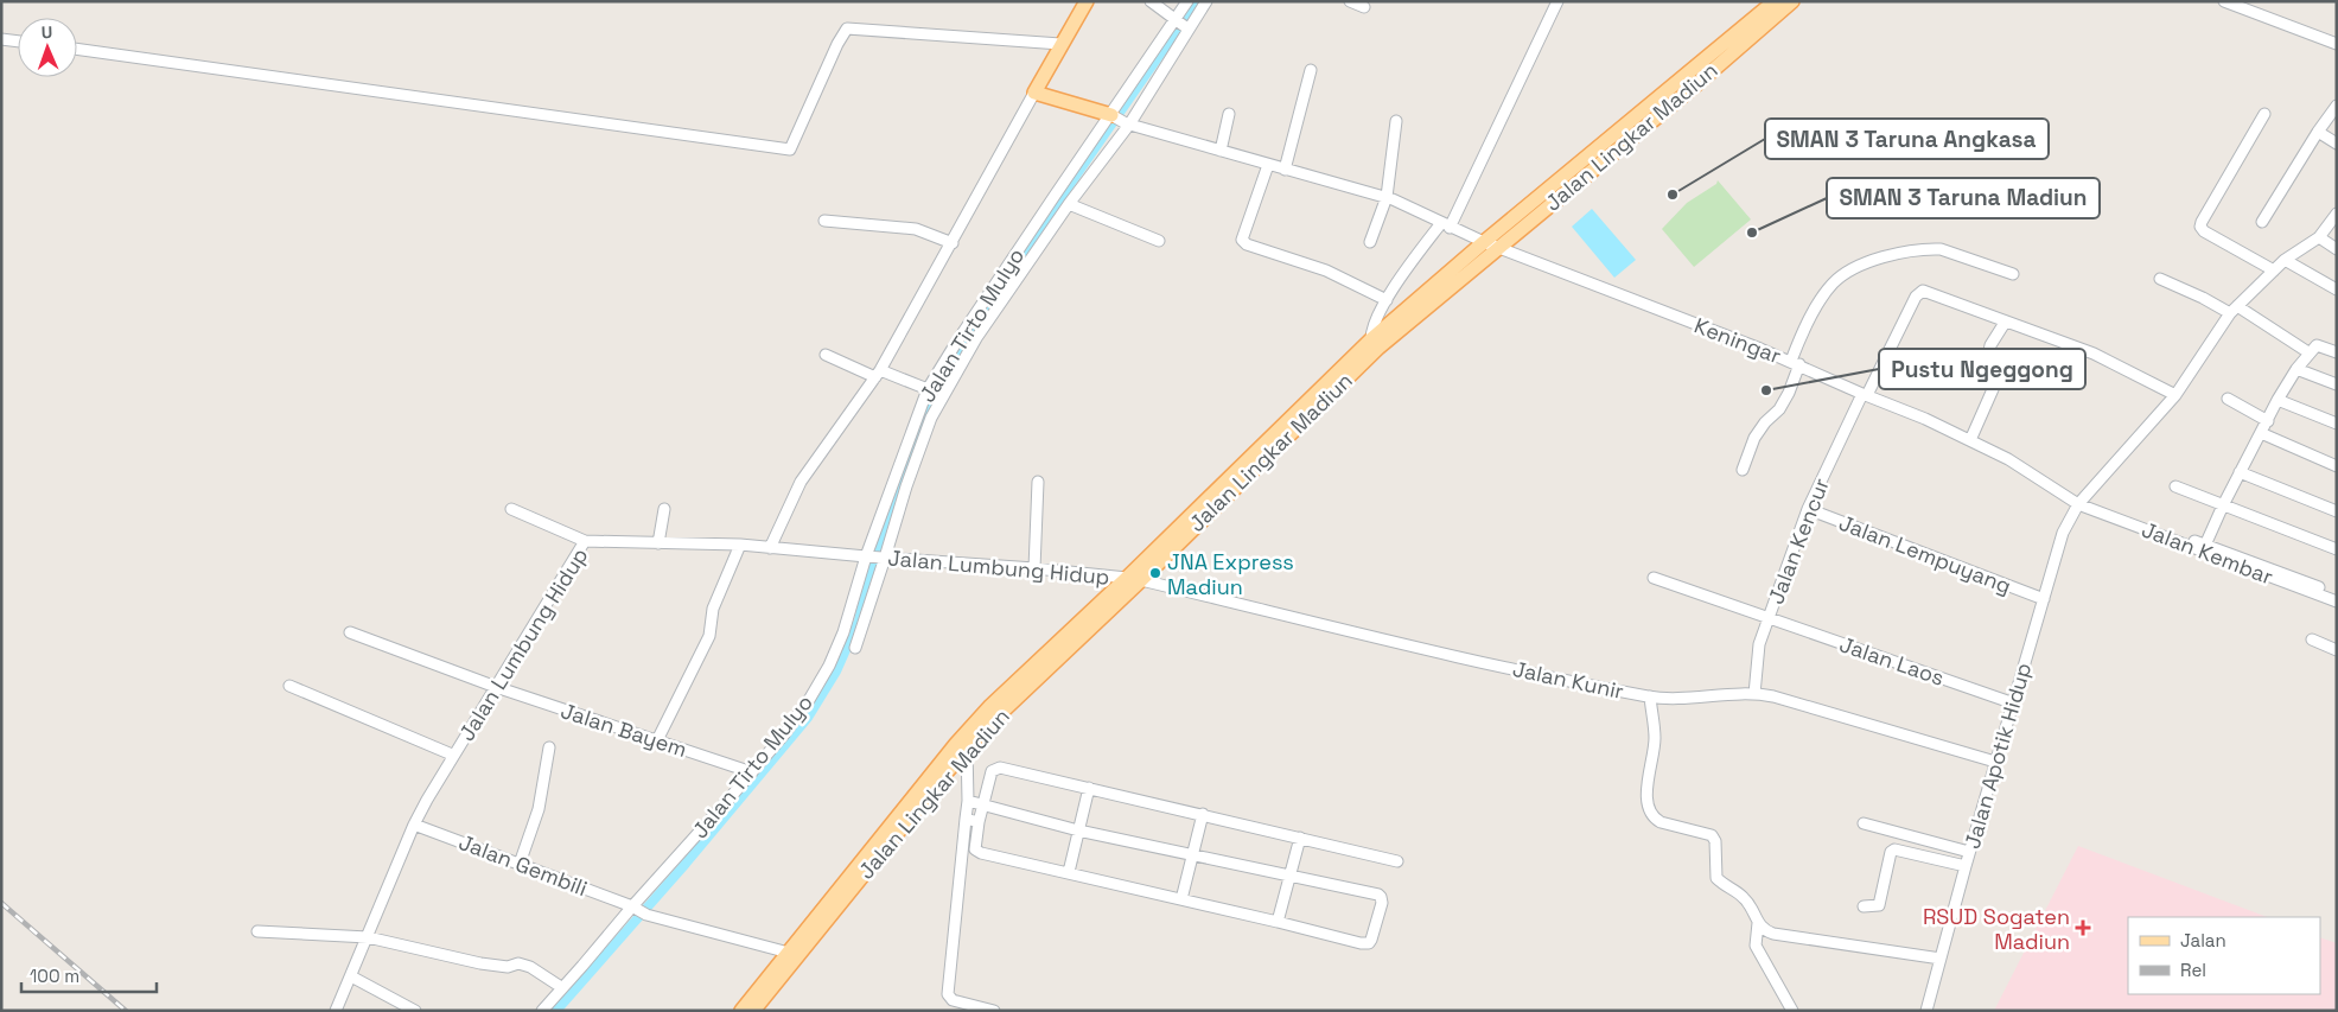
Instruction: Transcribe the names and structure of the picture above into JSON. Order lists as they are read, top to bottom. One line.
{"streets":{"main road":["Jalan Lingkar Madiun"],"street":["Jalan Tirto Mulyo","Keningar","Jalan Kencur","Jalan Kembar","Jalan Lempuyang","Jalan Lumbung Hidup","Jalan Laos","Jalan Kunir","Jalan Bayem","Jalan Apotik Hidup","Jalan Gembili"]},"crossings":[["Jalan Lingkar Madiun","Keningar"],["Jalan Lingkar Madiun","Jalan Lumbung Hidup"],["Jalan Lingkar Madiun","Jalan Kunir"],["Jalan Lingkar Madiun","Jalan Gembili"],["Jalan Tirto Mulyo","Keningar"],["Jalan Tirto Mulyo","Jalan Lumbung Hidup"],["Jalan Tirto Mulyo","Jalan Bayem"],["Jalan Tirto Mulyo","Jalan Gembili"],["Keningar","Jalan Kencur"],["Keningar","Jalan Kembar"],["Keningar","Jalan Apotik Hidup"],["Jalan Kencur","Jalan Lempuyang"],["Jalan Kencur","Jalan Laos"],["Jalan Kencur","Jalan Kunir"],["Jalan Kembar","Jalan Apotik Hidup"],["Jalan Lempuyang","Jalan Apotik Hidup"],["Jalan Lumbung Hidup","Jalan Kunir"],["Jalan Lumbung Hidup","Jalan Bayem"],["Jalan Lumbung Hidup","Jalan Gembili"],["Jalan Laos","Jalan Apotik Hidup"],["Jalan Kunir","Jalan Apotik Hidup"]],"places":{"other":["SMAN 3 Taruna Angkasa","SMAN 3 Taruna Madiun","Pustu Ngeggong","JNA Express Madiun"],"health":["RSUD Sogaten Madiun"]},"legend":["Jalan","Rel"],"scale_bar":"100 m","north":"top"}
